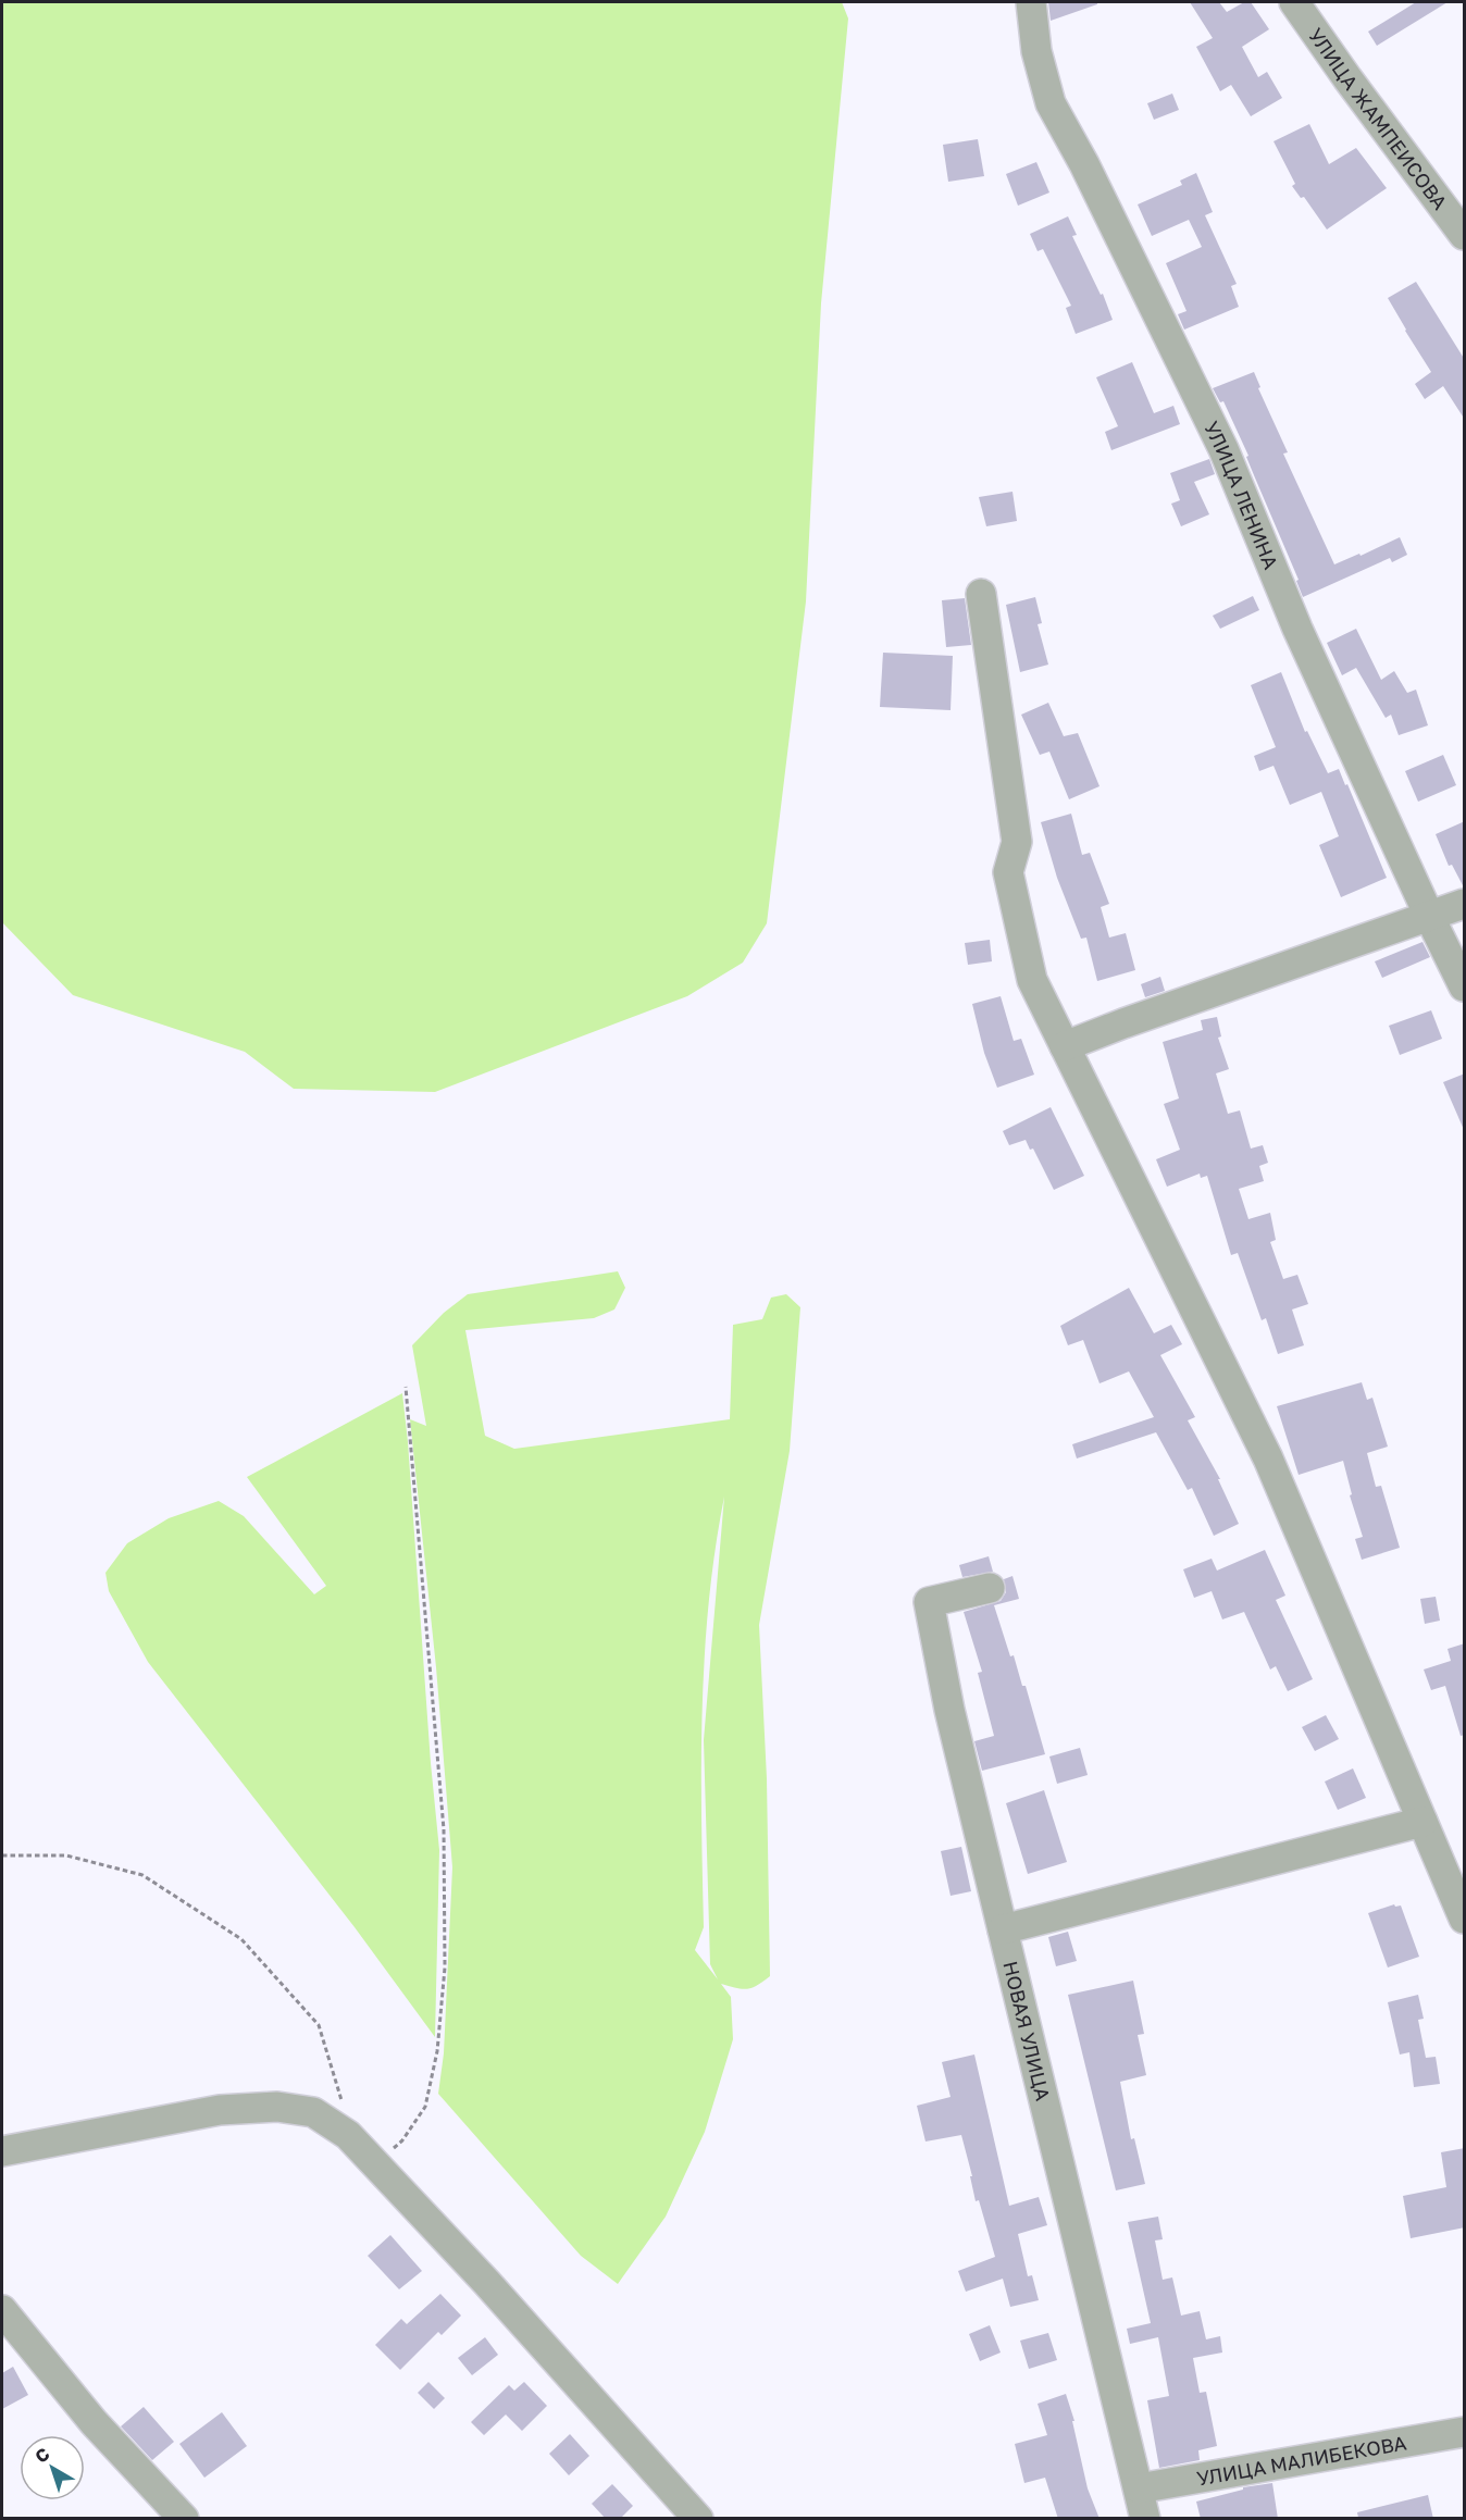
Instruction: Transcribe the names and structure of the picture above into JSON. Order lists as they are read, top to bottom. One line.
{"streets":{"street":["УЛИЦА ЖАМПЕИСОВА","УЛИЦА ЛЕНИНА","НОВАЯ УЛИЦА","УЛИЦА МАЛИБЕКОВА"]},"crossings":[["НОВАЯ УЛИЦА","УЛИЦА МАЛИБЕКОВА"]],"north":"top left"}
